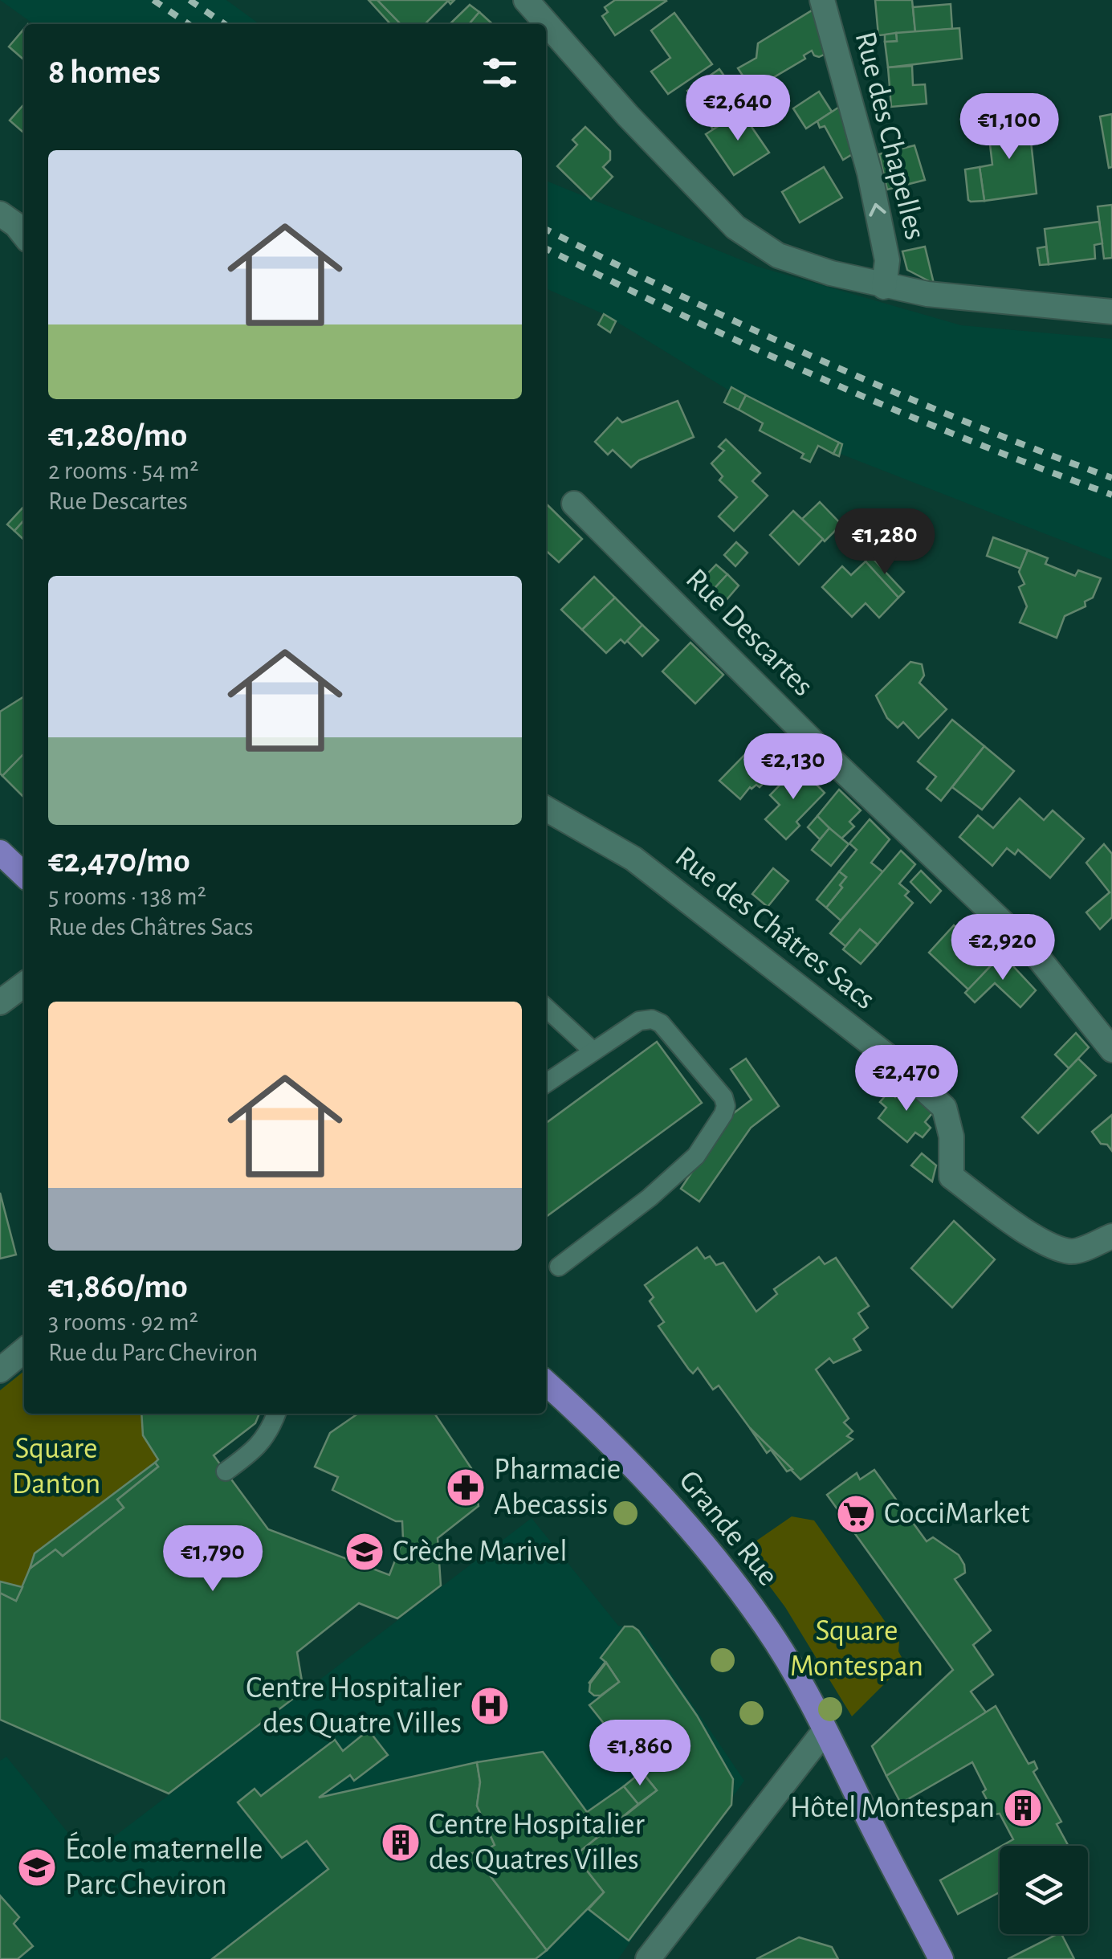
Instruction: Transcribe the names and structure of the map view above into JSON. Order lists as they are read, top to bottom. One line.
{"streets":{"main road":["Grande Rue"],"street":["Rue des Chapelles","Rue Descartes","Rue des Châtres Sacs"]},"one_way":["Rue des Chapelles"],"parks":["Square Danton","Square Montespan"],"places":{"pharmacy":["Pharmacie Abecassis"],"supermarket":["CocciMarket"],"school or university":["Crèche Marivel","École maternelle Parc Cheviron"],"hospital":["Centre Hospitalier des Quatre Villes"],"building":["Hôtel Montespan","Centre Hospitalier des Quatres Villes"]},"page":{"heading":"8 homes","price":["€2,640","€1,100","€1,280","€2,130","€2,920","€2,470","€1,790","€1,860"],"list":[{"name":"€1,280/mo","note":"2 rooms · 54 m² · Rue Descartes"},{"name":"€2,470/mo","note":"5 rooms · 138 m² · Rue des Châtres Sacs"},{"name":"€1,860/mo","note":"3 rooms · 92 m² · Rue du Parc Cheviron"}]}}
